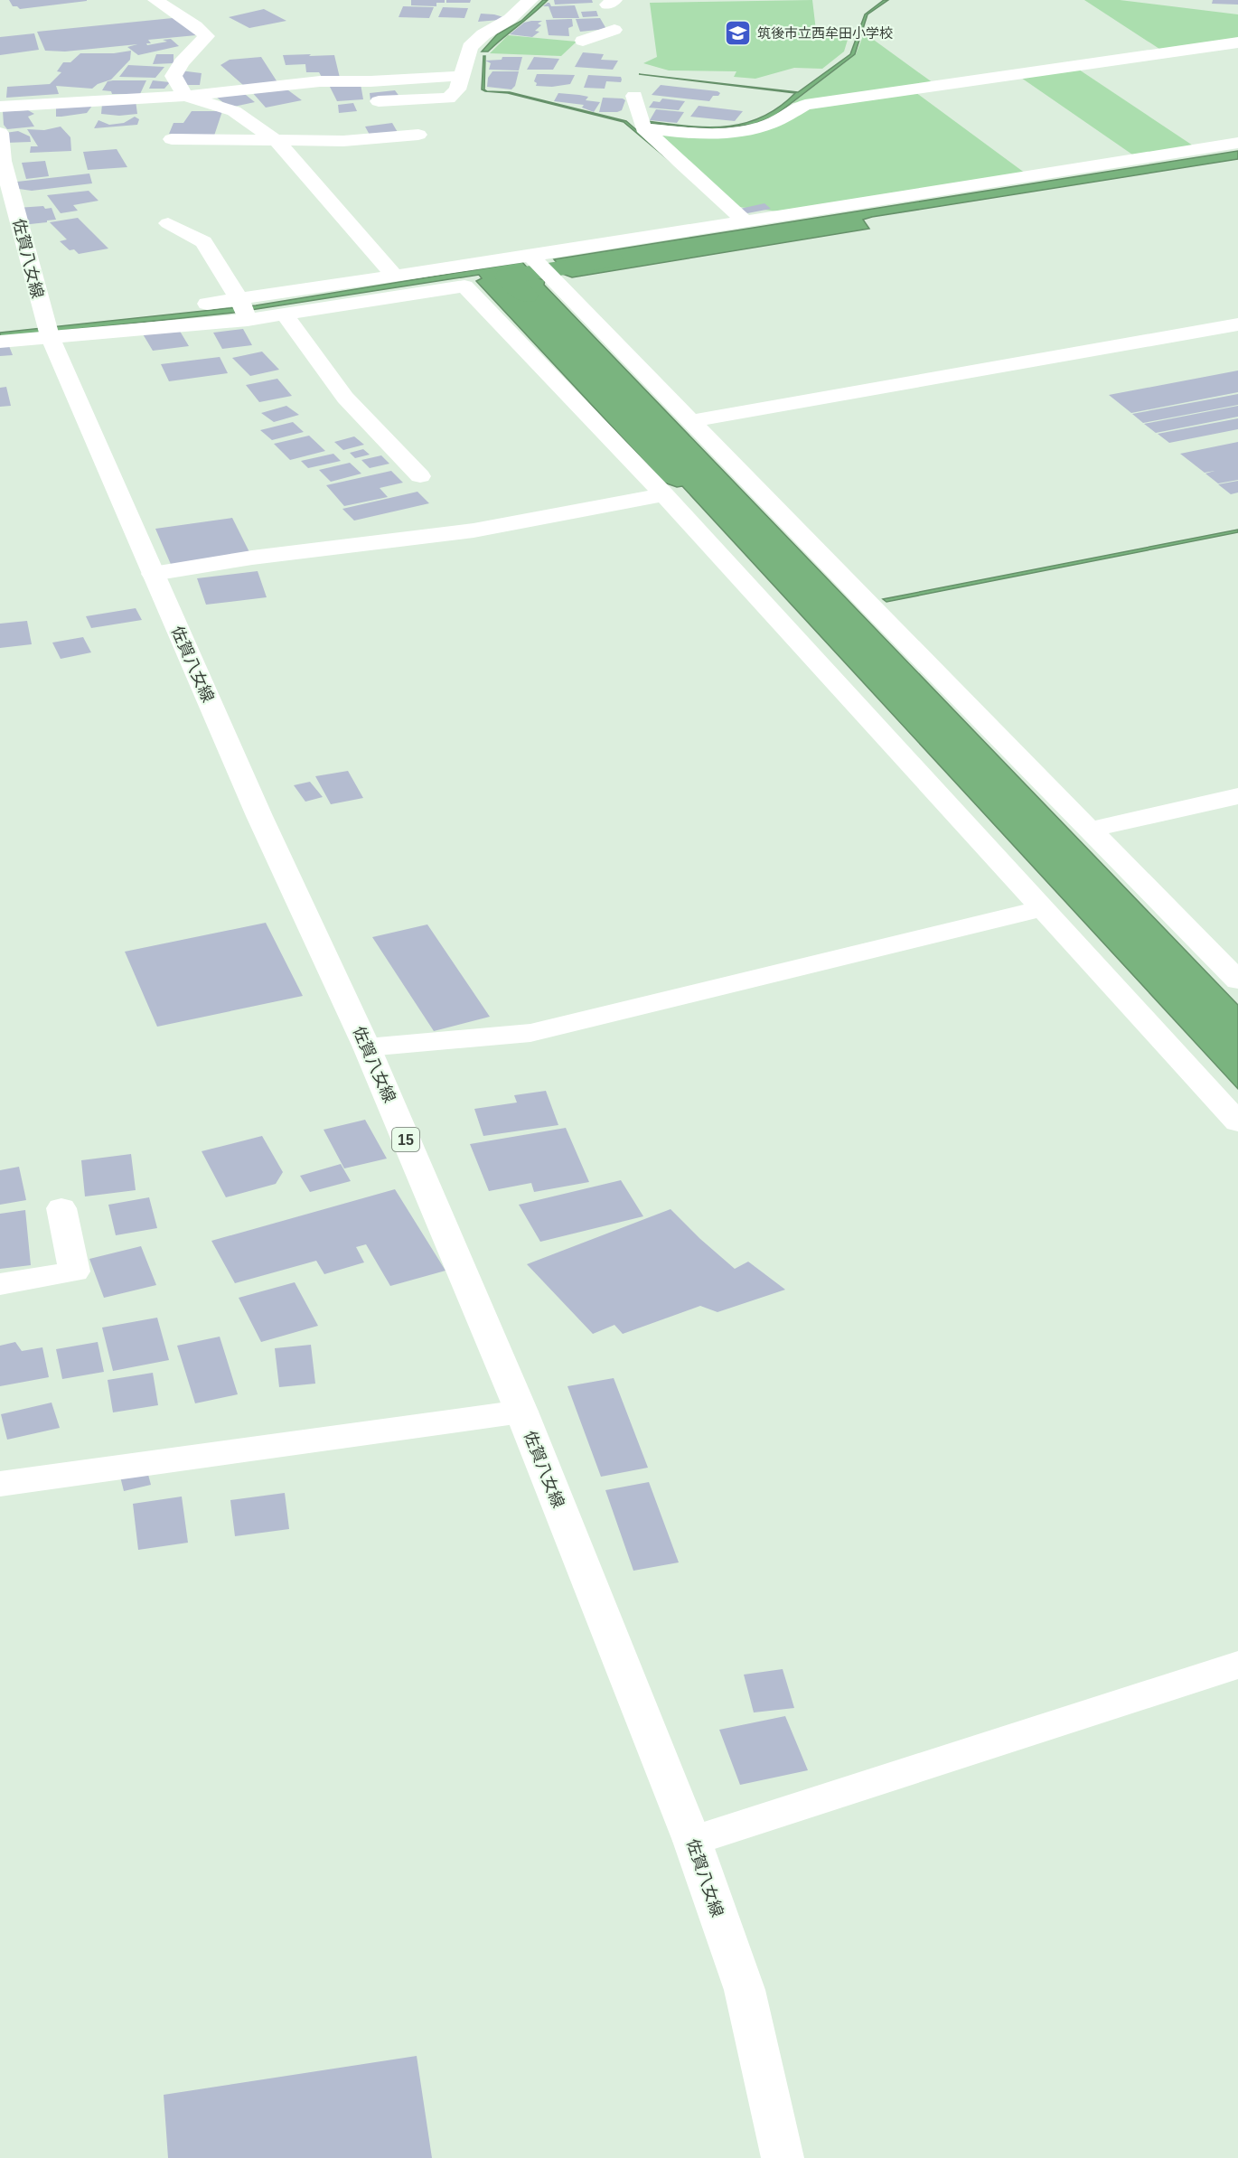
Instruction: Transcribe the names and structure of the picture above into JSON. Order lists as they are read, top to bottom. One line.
{"streets":{"street":["佐賀八女線","15"]},"places":{"school or university":["筑後市立西牟田小学校"]}}
